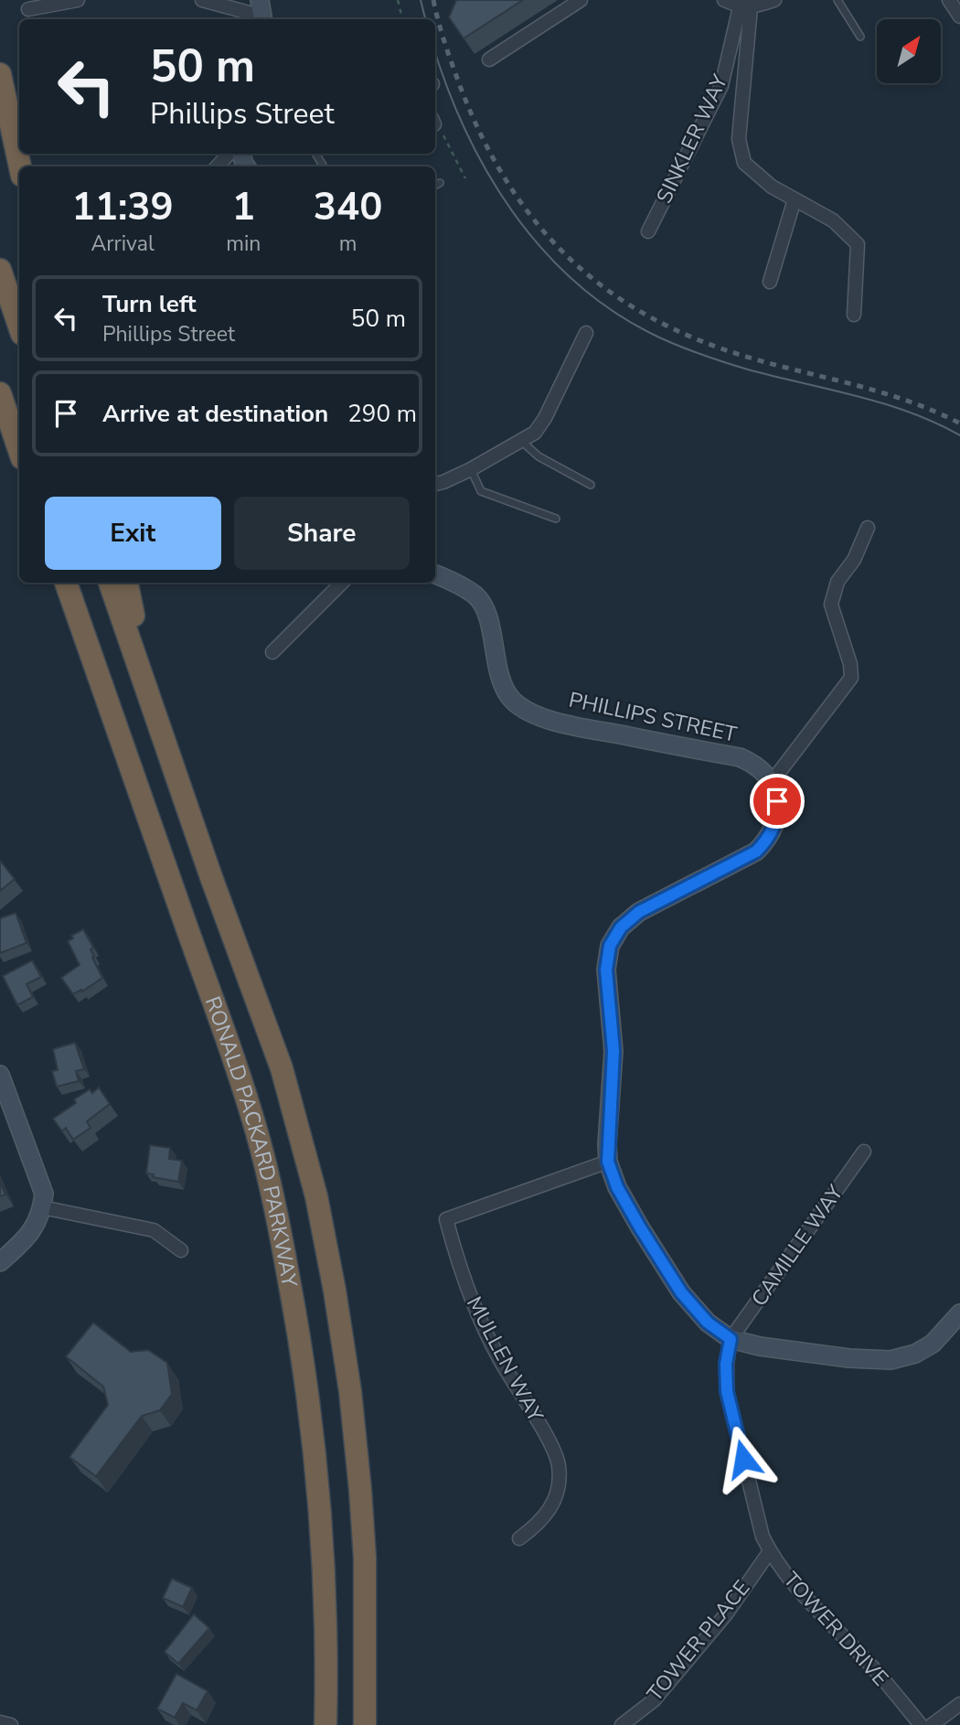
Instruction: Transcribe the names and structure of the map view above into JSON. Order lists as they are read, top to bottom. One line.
{"streets":{"highway":["RONALD PACKARD PARKWAY"],"street":["SINKLER WAY","PHILLIPS STREET","CAMILLE WAY","MULLEN WAY","TOWER DRIVE","TOWER PLACE"]},"crossings":[["CAMILLE WAY","TOWER DRIVE"],["TOWER DRIVE","TOWER PLACE"]],"north":"top right","page":{"turn":["50 m","Phillips Street"],"eta":["11:39","Arrival","1","min","340","m"],"list":[{"name":"Turn left","note":"Phillips Street","value":"50 m"},{"name":"Arrive at destination","value":"290 m"}],"buttons":["Exit","Share"]}}
